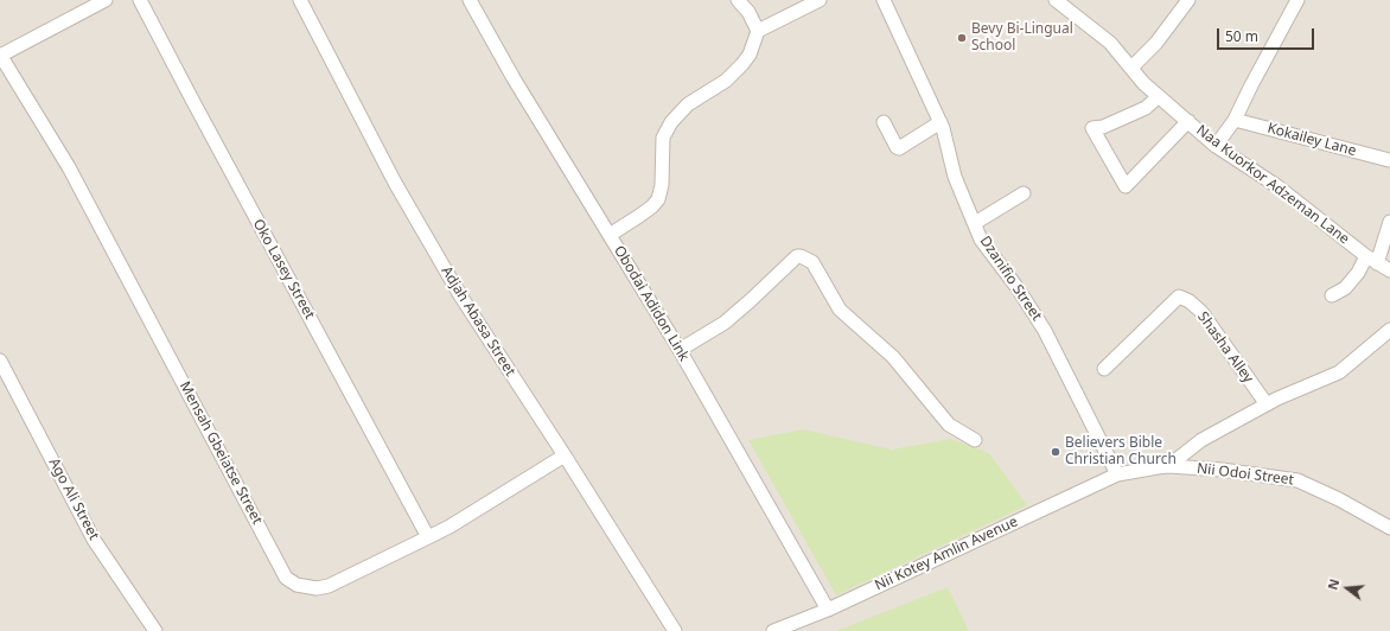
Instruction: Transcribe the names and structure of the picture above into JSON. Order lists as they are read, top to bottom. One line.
{"streets":{"street":["Kokailey Lane","Naa Kuorkor Adzeman Lane","Oko Lasey Street","Dzanifio Street","Obodai Adidon Link","Adjah Abasa Street","Shasha Alley","Mensah Gbeiatse Street","Nii Odoi Street","Ago Ali Street","Nii Kotey Amlin Avenue"]},"crossings":[["Oko Lasey Street","Mensah Gbeiatse Street"],["Dzanifio Street","Nii Odoi Street"],["Dzanifio Street","Nii Kotey Amlin Avenue"],["Obodai Adidon Link","Nii Kotey Amlin Avenue"],["Adjah Abasa Street","Mensah Gbeiatse Street"],["Nii Odoi Street","Nii Kotey Amlin Avenue"]],"places":["Bevy Bi-Lingual School","Believers Bible Christian Church"],"scale_bar":"50 m","north":"left"}
